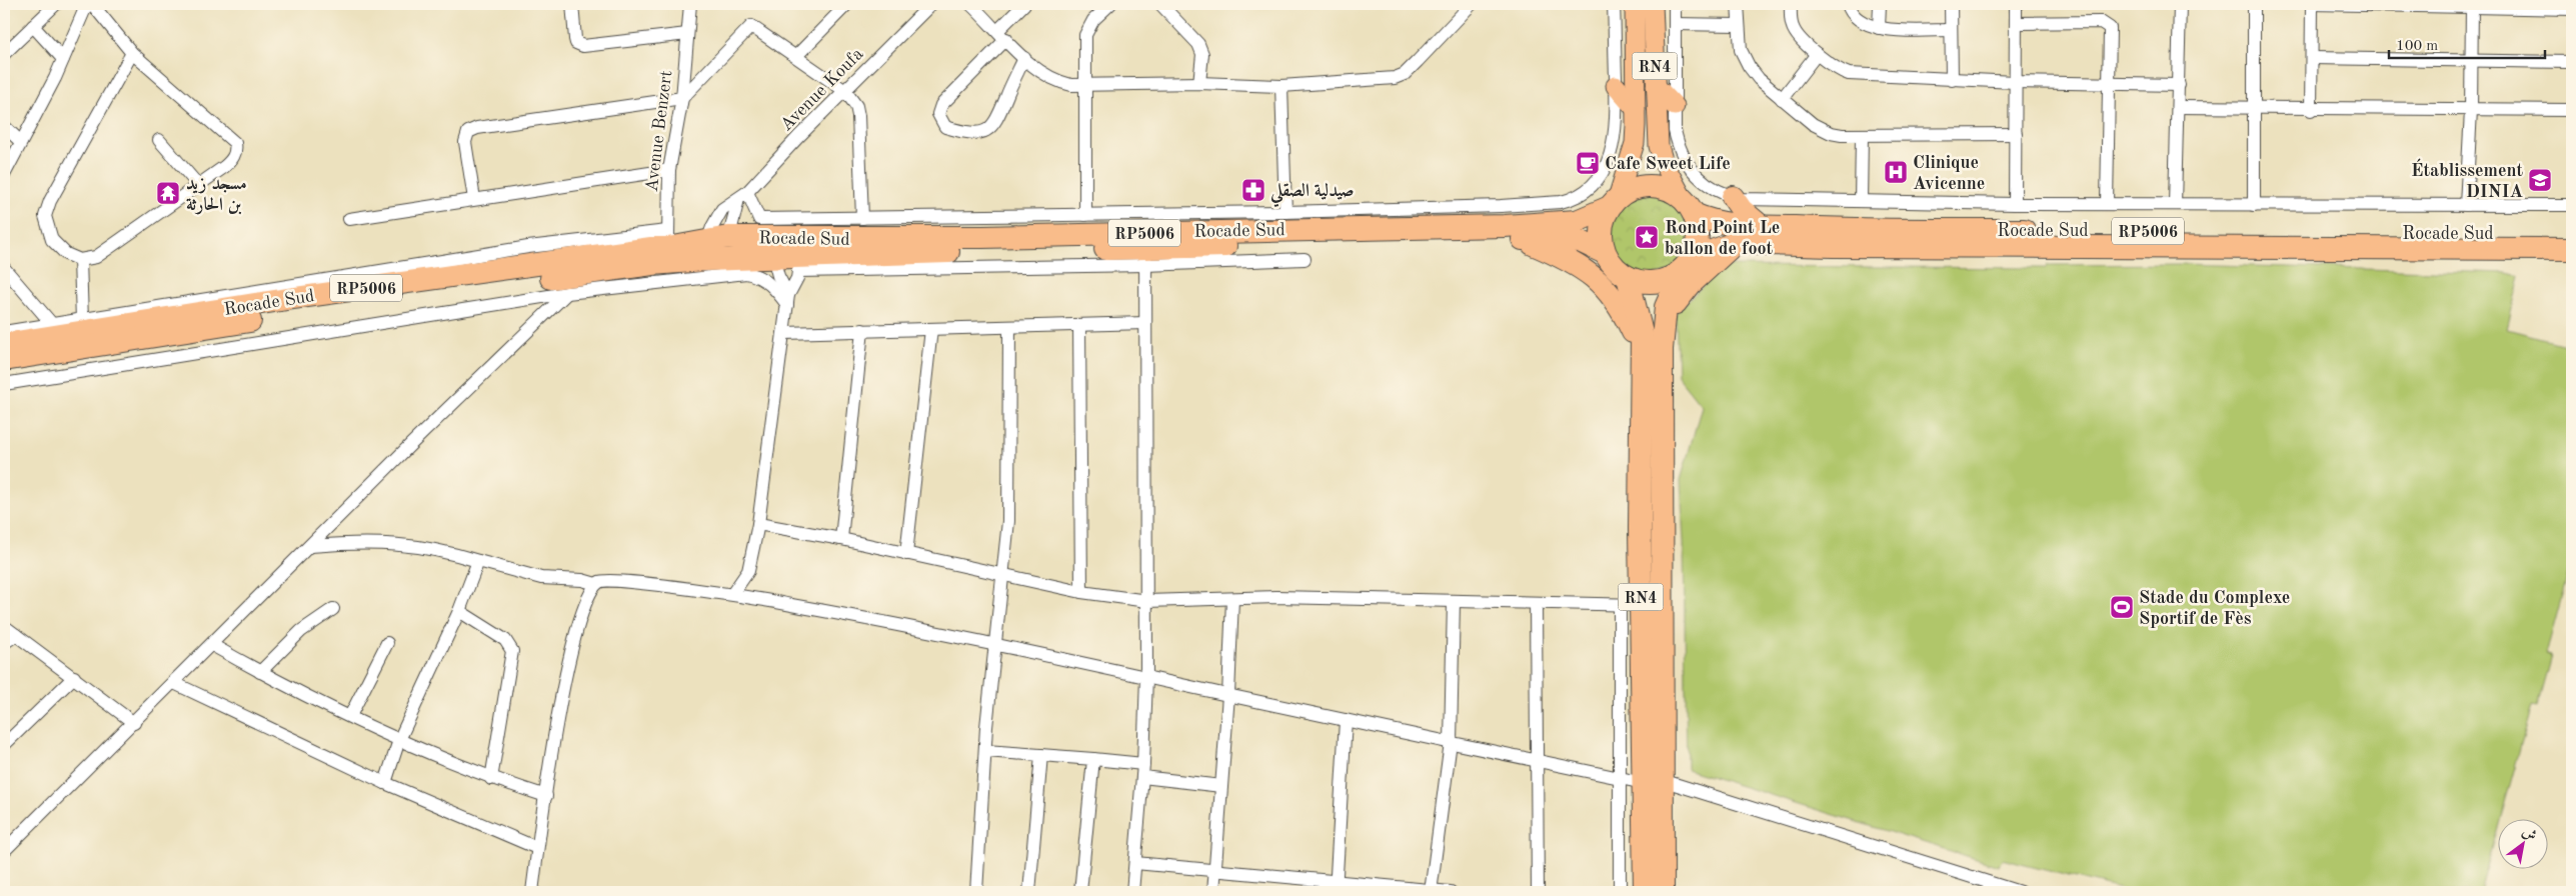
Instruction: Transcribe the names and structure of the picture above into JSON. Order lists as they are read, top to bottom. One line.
{"streets":{"highway":["RN4","Rocade Sud","RP5006"],"street":["Avenue Koufa","Avenue Benzert"]},"crossings":[["RN4","Rocade Sud"],["RN4","RP5006"],["Avenue Koufa","Rocade Sud"],["Avenue Benzert","Rocade Sud"],["Rocade Sud","RP5006"]],"places":{"cafe":["Cafe Sweet Life"],"hospital":["Clinique Avicenne"],"school or university":["Établissement DINIA"],"pharmacy":["صيدلية الصقلي"],"temple":["مسجد زيد بن الحارثة"],"place":["Rond Point Le ballon de foot"],"sports":["Stade du Complexe Sportif de Fès"]},"scale_bar":"100 m","north":"top right"}
